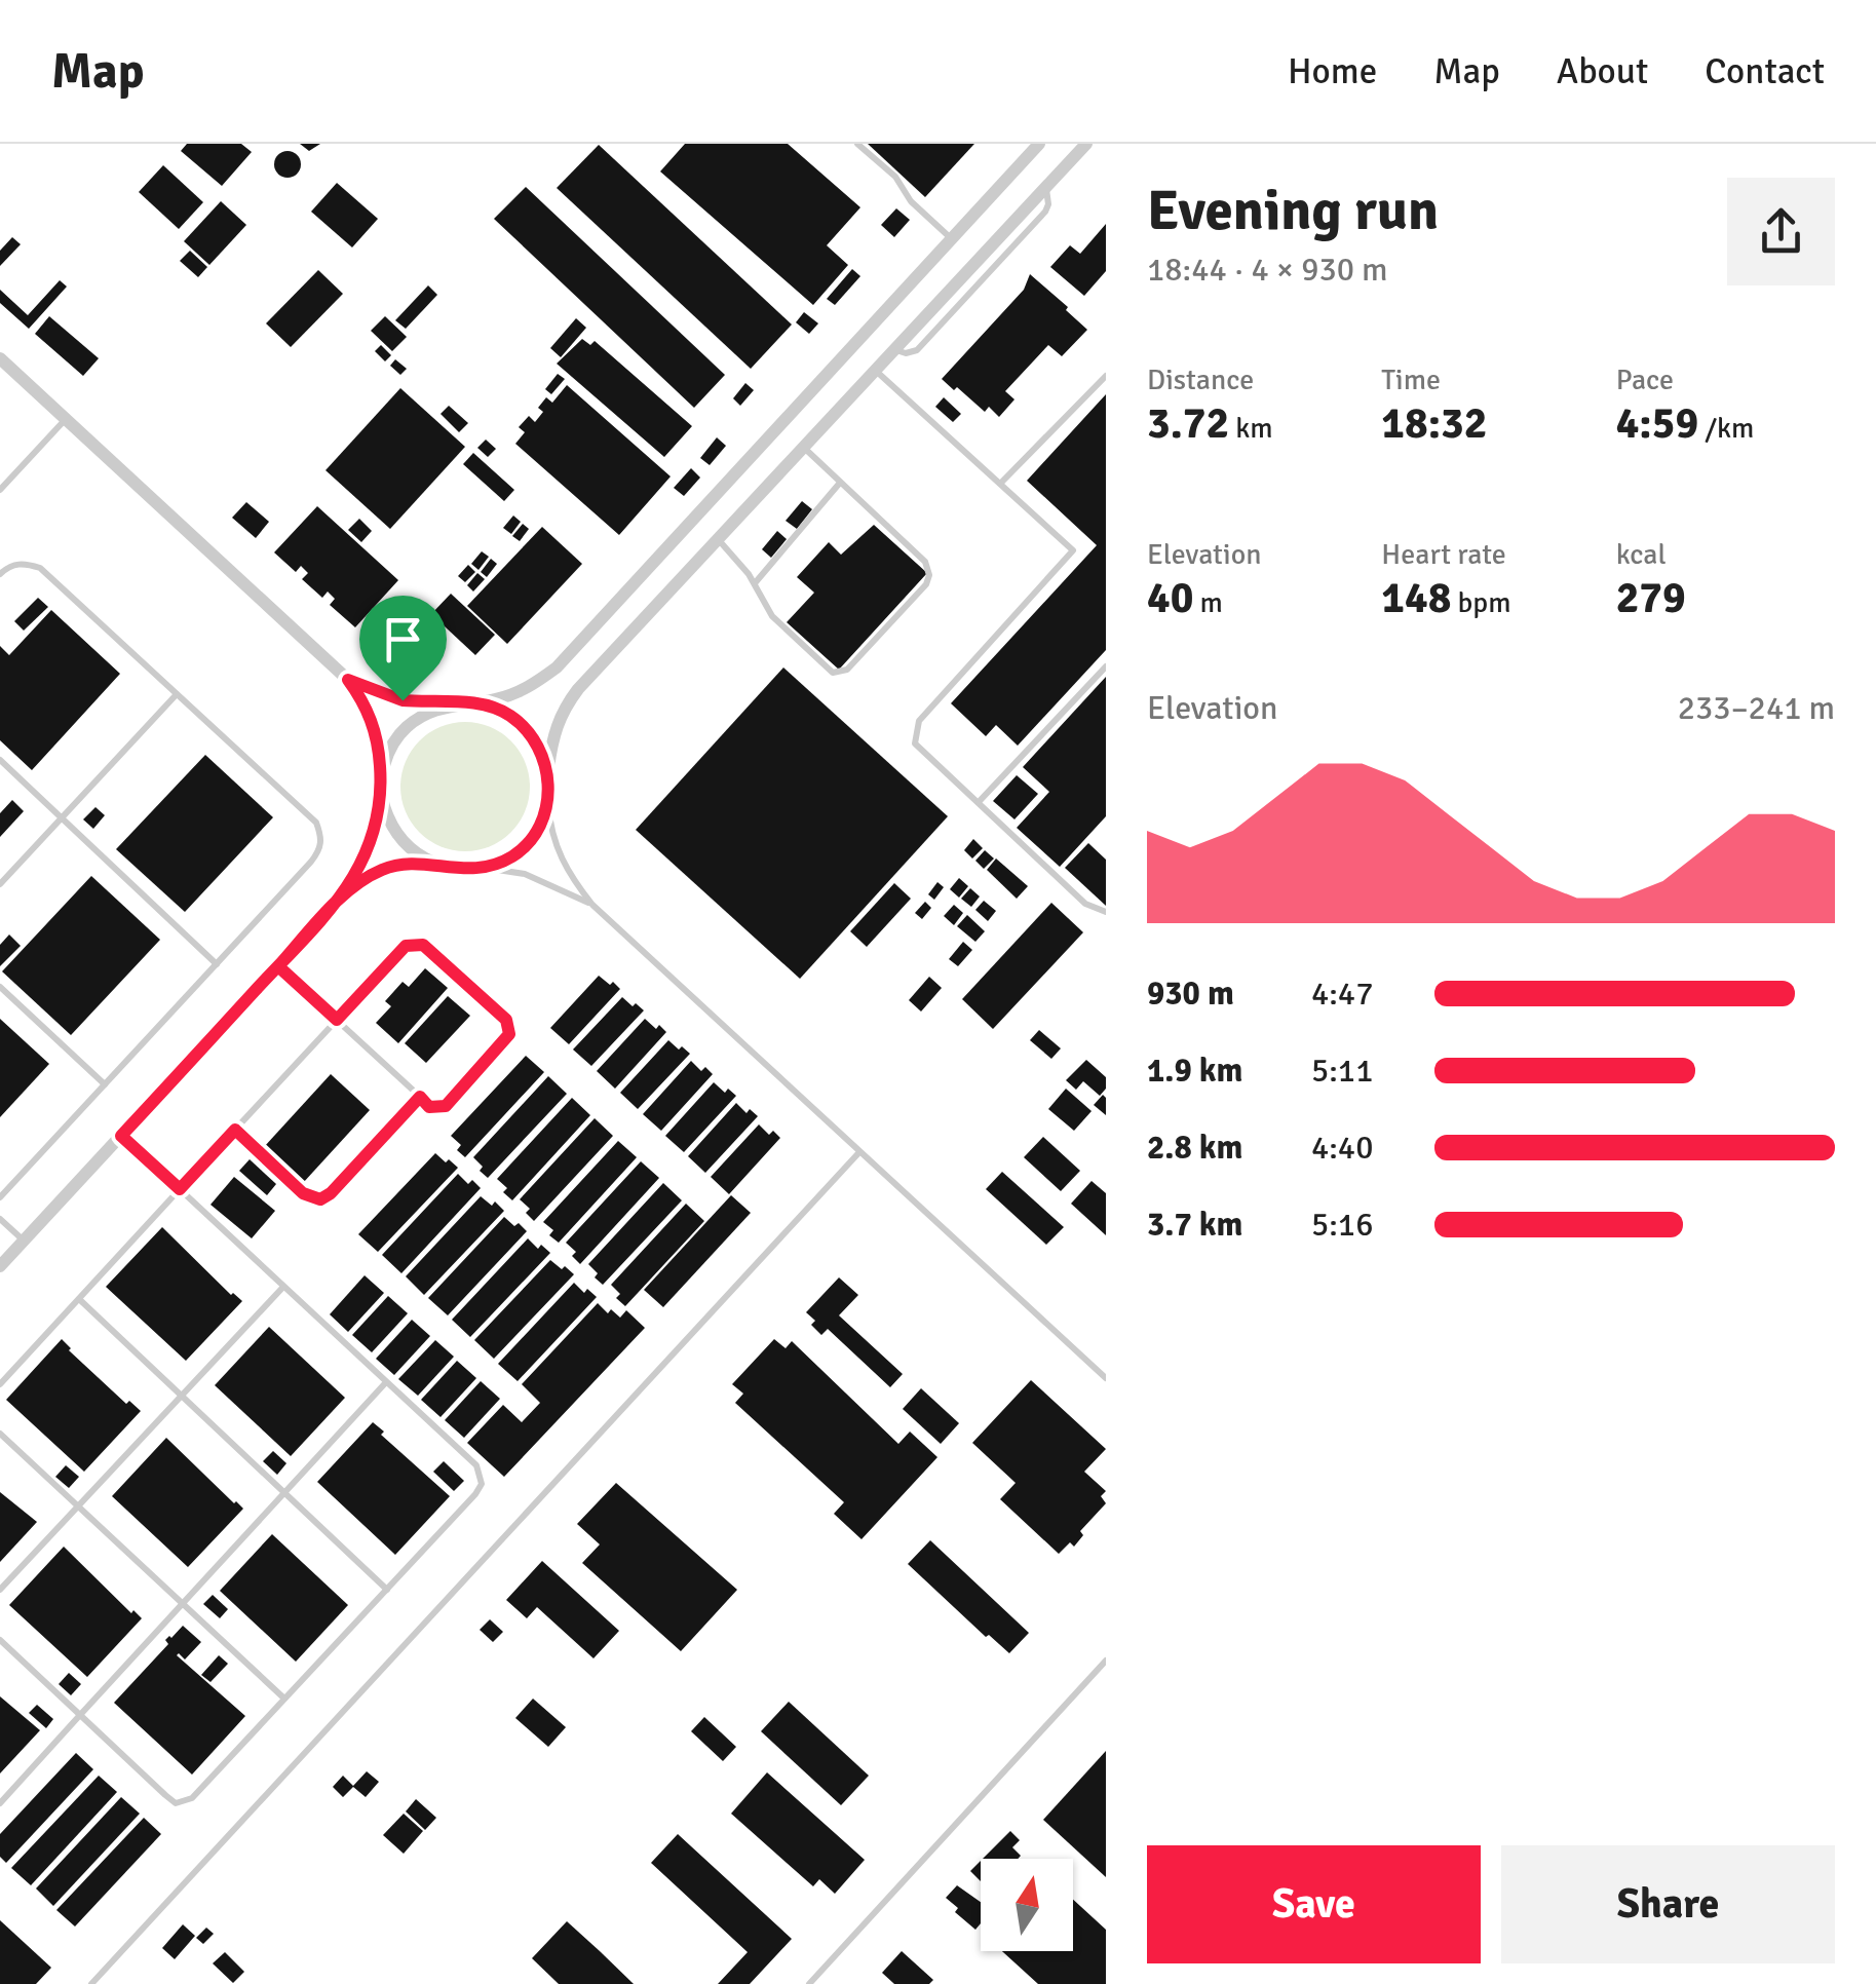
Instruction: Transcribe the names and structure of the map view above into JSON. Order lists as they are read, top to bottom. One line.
{"north":"top","page":{"header":"Map","nav":["Home","Map","About","Contact"],"heading":["Evening run","18:44 · 4 × 930 m"],"stats":[["Distance","3.72 km"],["Time","18:32"],["Pace","4:59 /km"],["Elevation","40 m"],["Heart rate","148 bpm"],["kcal","279"]],"chart":["Elevation","233–241 m"],"list":[{"name":"930 m","note":"4:47"},{"name":"1.9 km","note":"5:11"},{"name":"2.8 km","note":"4:40"},{"name":"3.7 km","note":"5:16"}],"buttons":["Save","Share"]}}
